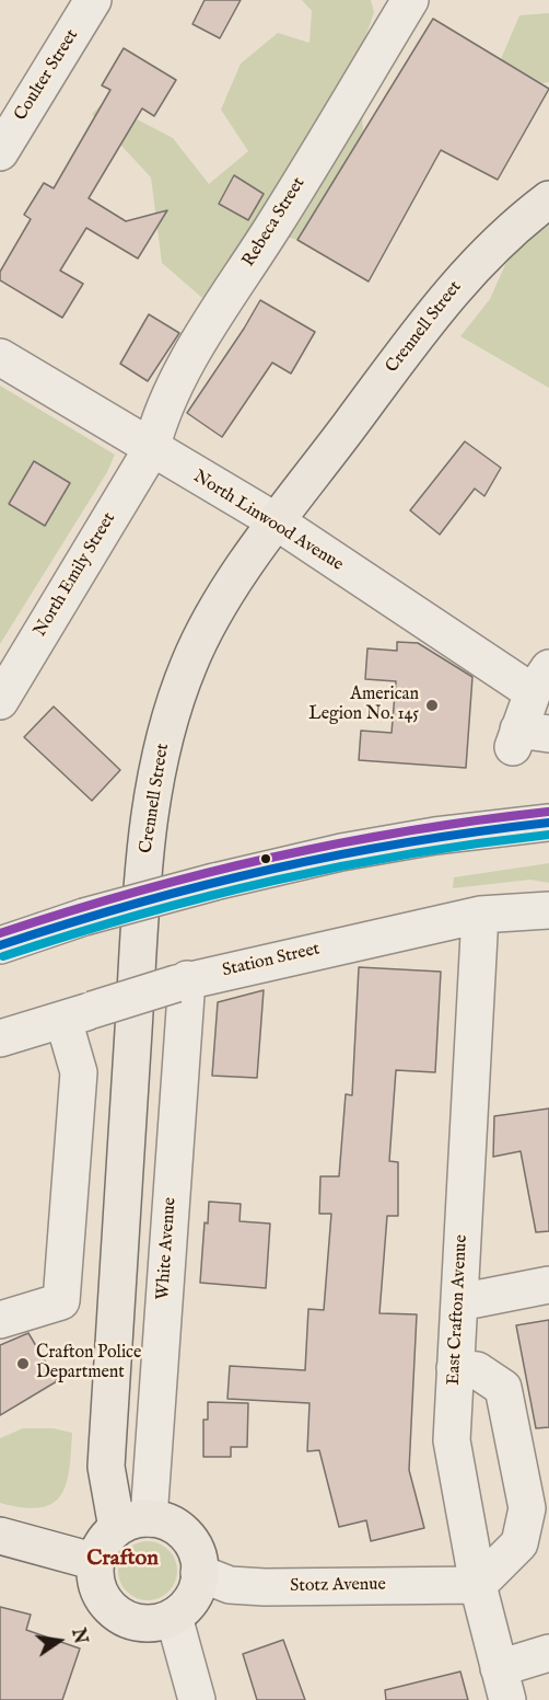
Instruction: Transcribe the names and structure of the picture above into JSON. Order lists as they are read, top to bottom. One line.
{"streets":{"main road":["Crennell Street"],"street":["Coulter Street","Rebeca Street","North Linwood Avenue","North Emily Street","Station Street","White Avenue","East Crafton Avenue","Stotz Avenue"]},"crossings":[["Rebeca Street","North Linwood Avenue"],["Rebeca Street","North Emily Street"],["Crennell Street","North Linwood Avenue"],["Crennell Street","White Avenue"],["Crennell Street","Stotz Avenue"],["North Linwood Avenue","North Emily Street"],["Station Street","White Avenue"],["Station Street","East Crafton Avenue"],["White Avenue","Stotz Avenue"],["East Crafton Avenue","Stotz Avenue"]],"districts":["Crafton"],"places":["American Legion No. 145","Crafton Police Department"],"north":"right"}
